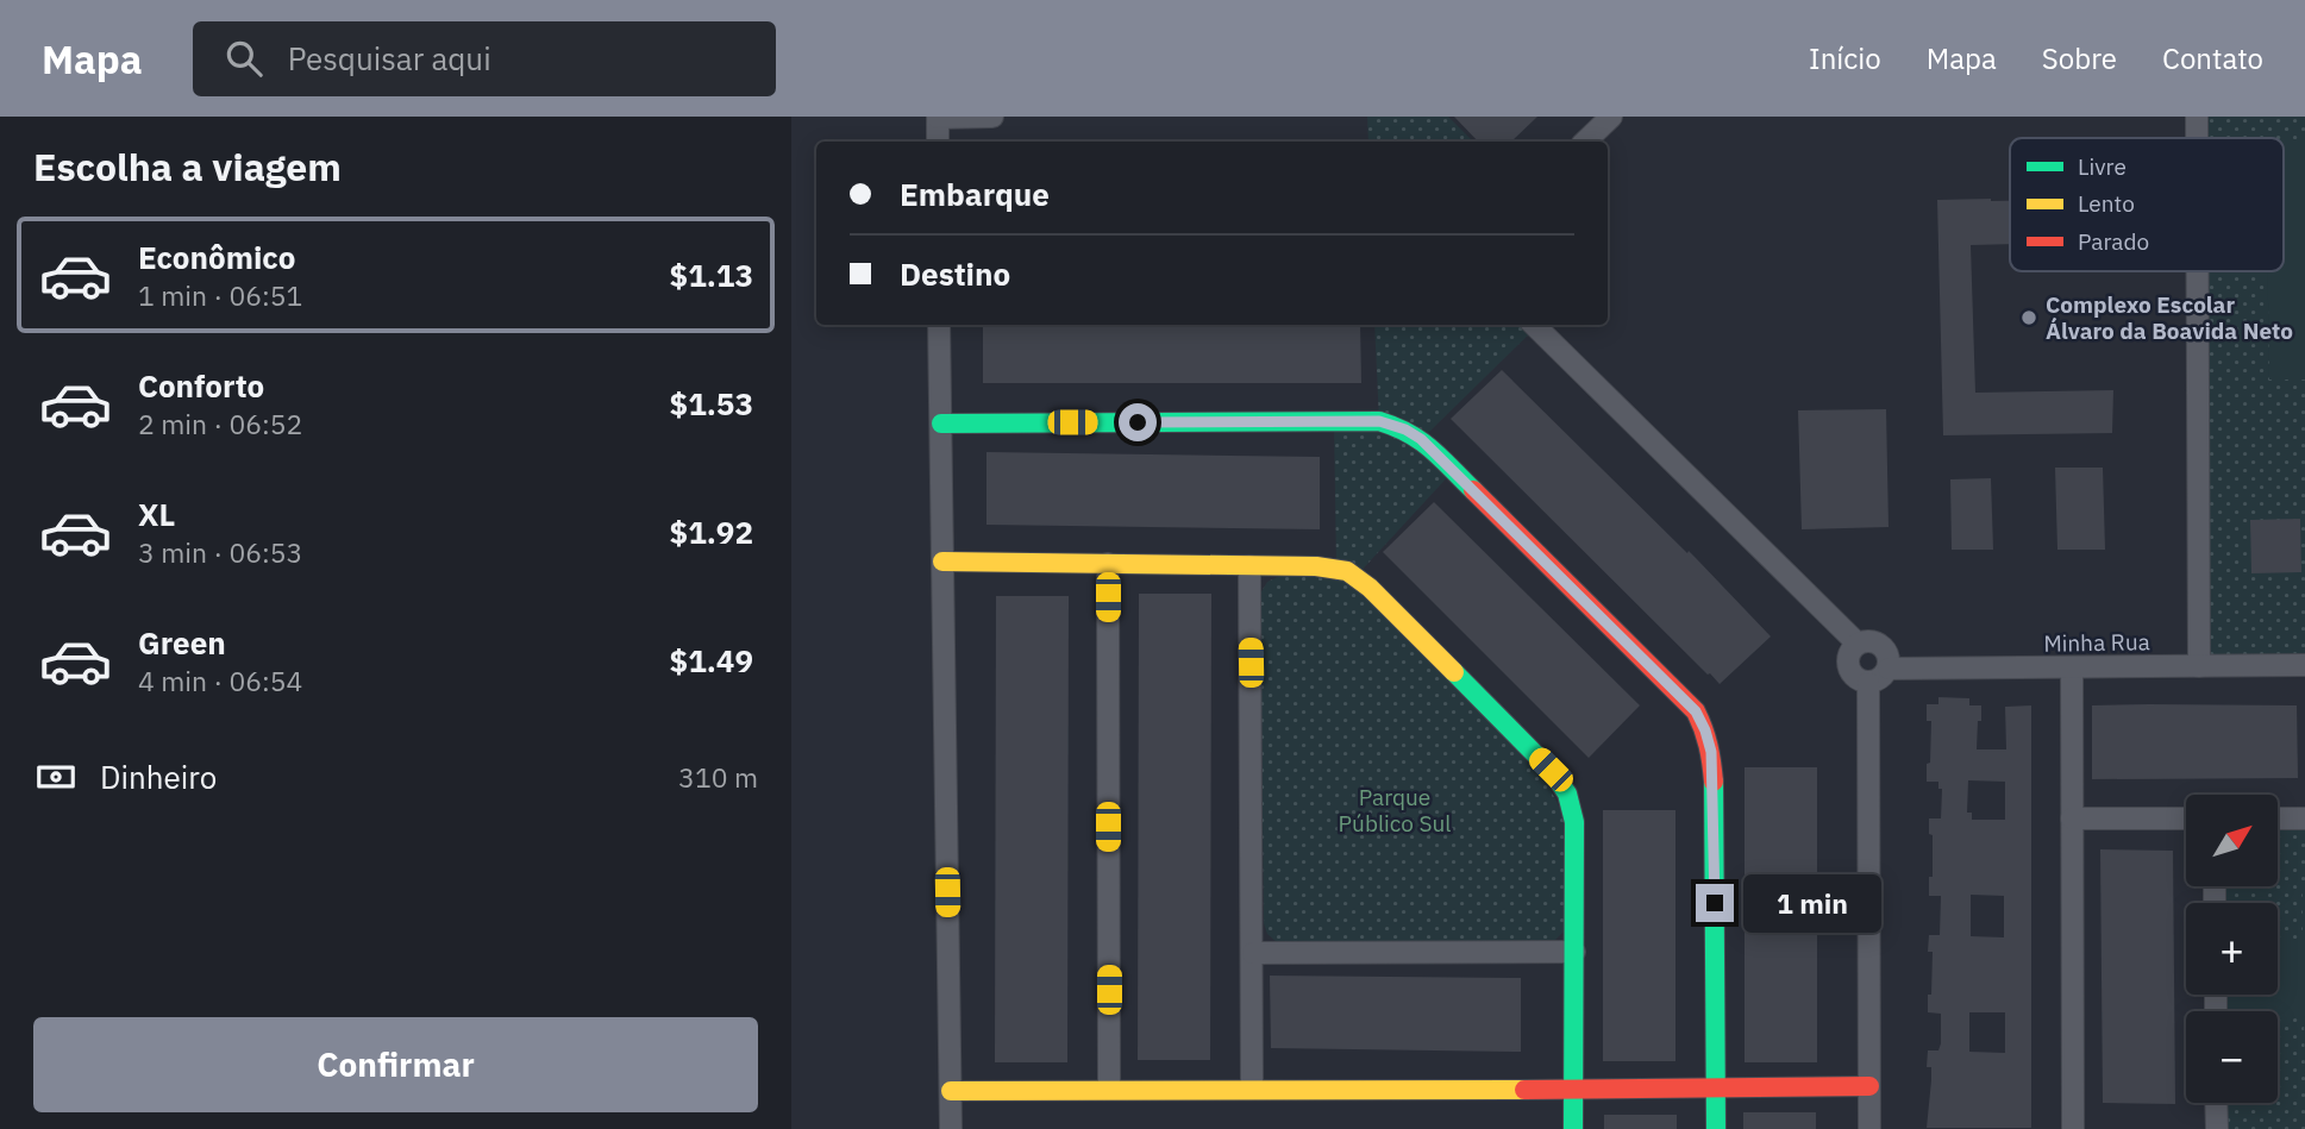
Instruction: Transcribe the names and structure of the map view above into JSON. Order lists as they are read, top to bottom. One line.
{"streets":{"street":["Minha Rua"]},"parks":["Parque Público Sul"],"places":["Complexo Escolar Álvaro da Boavida Neto"],"legend":["Livre","Lento","Parado"],"north":"top right","page":{"header":"Mapa","search":"Pesquisar aqui","nav":["Início","Mapa","Sobre","Contato"],"heading":"Escolha a viagem","banner":["Embarque","Destino"],"list":[{"name":"Econômico","note":"1 min · 06:51","value":"$1.13"},{"name":"Conforto","note":"2 min · 06:52","value":"$1.53"},{"name":"XL","note":"3 min · 06:53","value":"$1.92"},{"name":"Green","note":"4 min · 06:54","value":"$1.49"}],"pay":["Dinheiro","310 m"],"map_buttons":["+","−"],"bubble":"1 min","buttons":"Confirmar"}}
